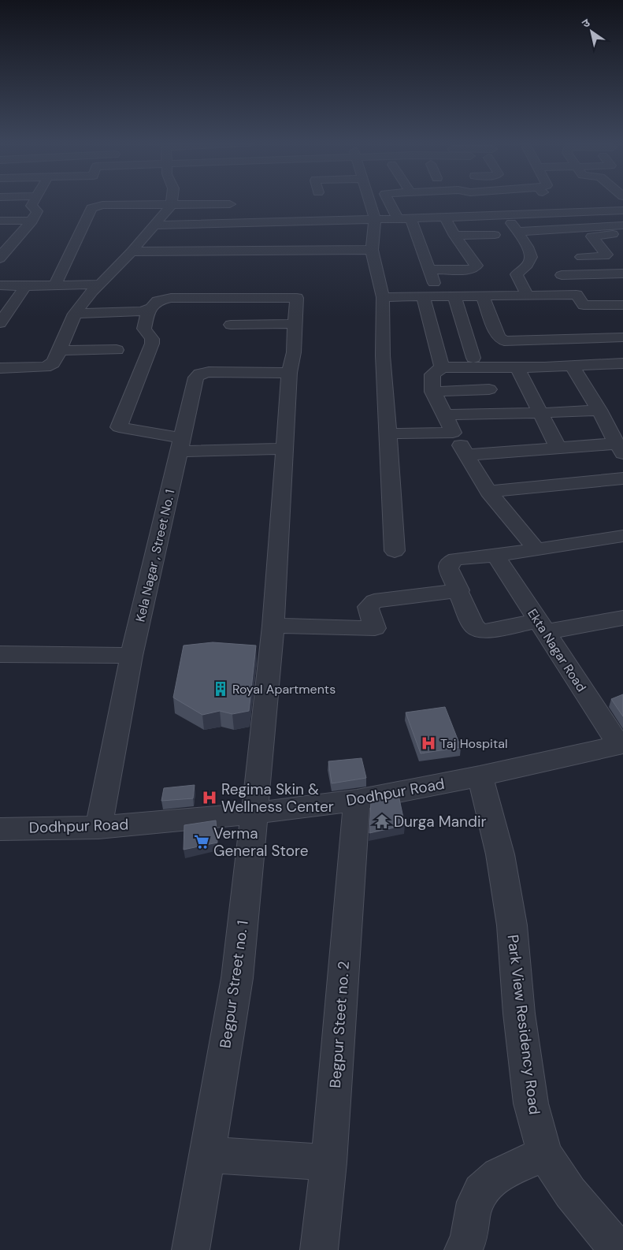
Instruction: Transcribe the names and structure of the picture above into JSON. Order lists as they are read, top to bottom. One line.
{"streets":{"street":["Kela Nagar , Street No. 1","Ekta Nagar Road","Dodhpur Road","Begpur Street no. 1","Begpur Steet no. 2","Park View Residency Road"]},"crossings":[["Kela Nagar , Street No. 1","Dodhpur Road"],["Kela Nagar , Street No. 1","Begpur Street no. 1"],["Ekta Nagar Road","Dodhpur Road"],["Dodhpur Road","Begpur Street no. 1"],["Dodhpur Road","Begpur Steet no. 2"],["Dodhpur Road","Park View Residency Road"]],"places":{"building":["Royal Apartments"],"hospital":["Taj Hospital","Regima Skin & Wellness Center"],"temple":["Durga Mandir"],"supermarket":["Verma General Store"]},"north":"top left"}
